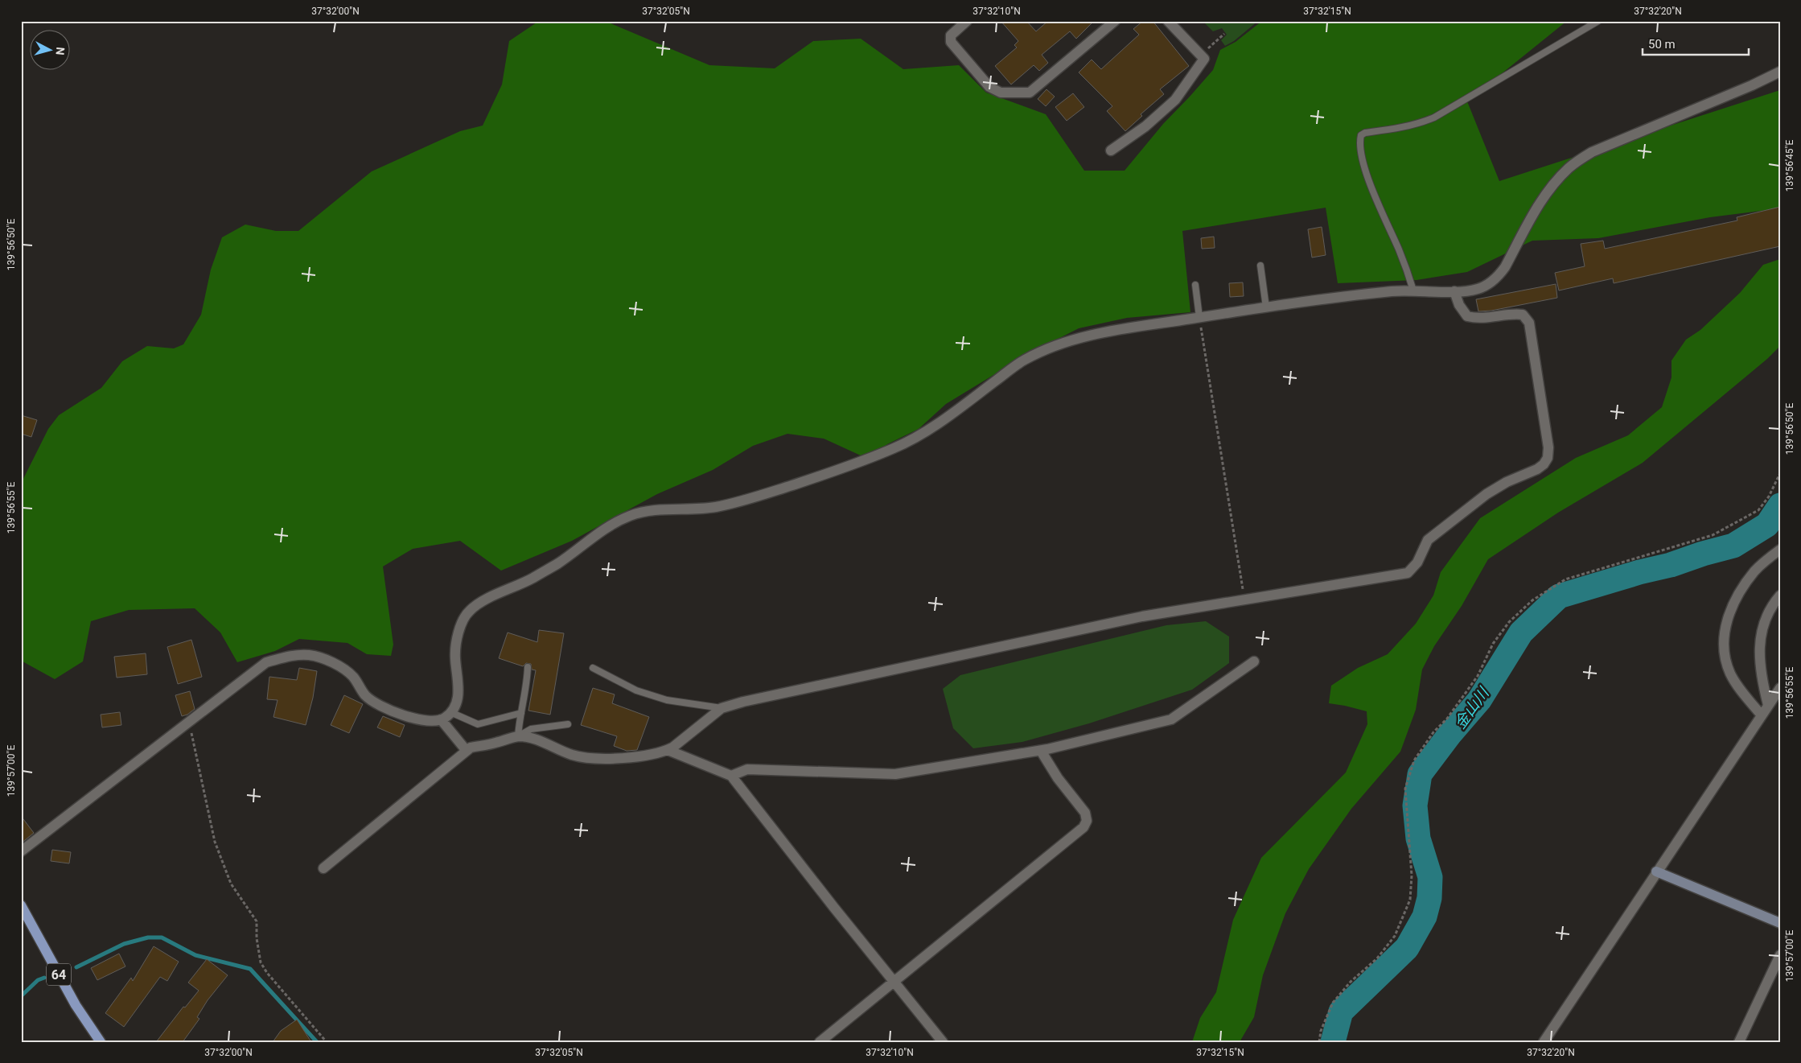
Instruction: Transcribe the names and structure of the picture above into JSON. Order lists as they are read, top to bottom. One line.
{"streets":{"main road":["64"]},"water":["金山川"],"scale_bar":"50 m","north":"right","coordinates":["37°32'00\"N","37°32'05\"N","37°32'10\"N","37°32'15\"N","37°32'20\"N","139°56'45\"E","139°56'50\"E","139°56'55\"E","139°57'00\"E"]}
